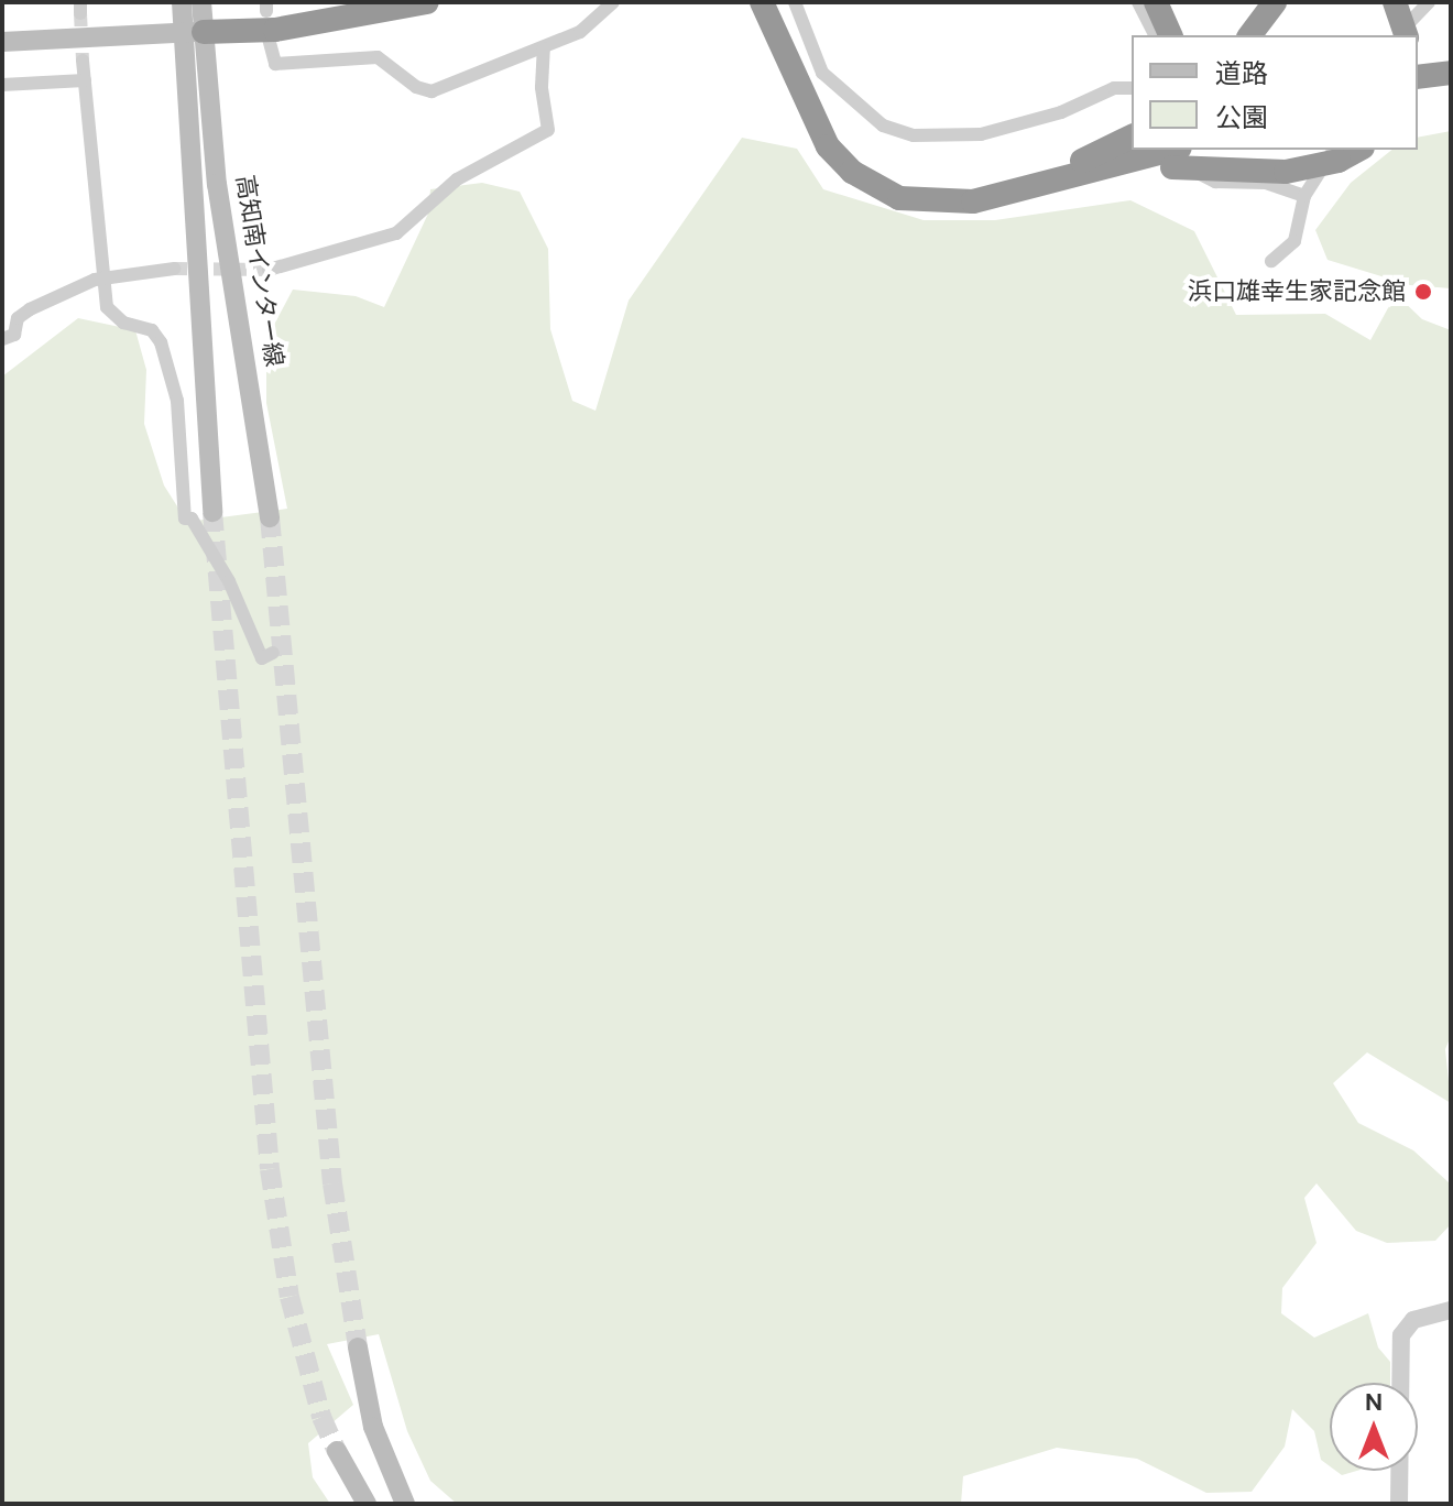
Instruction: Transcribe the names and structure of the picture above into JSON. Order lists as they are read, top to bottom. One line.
{"streets":{"main road":["高知南インター線"]},"places":["浜口雄幸生家記念館"],"legend":["道路","公園"],"north":"top"}
